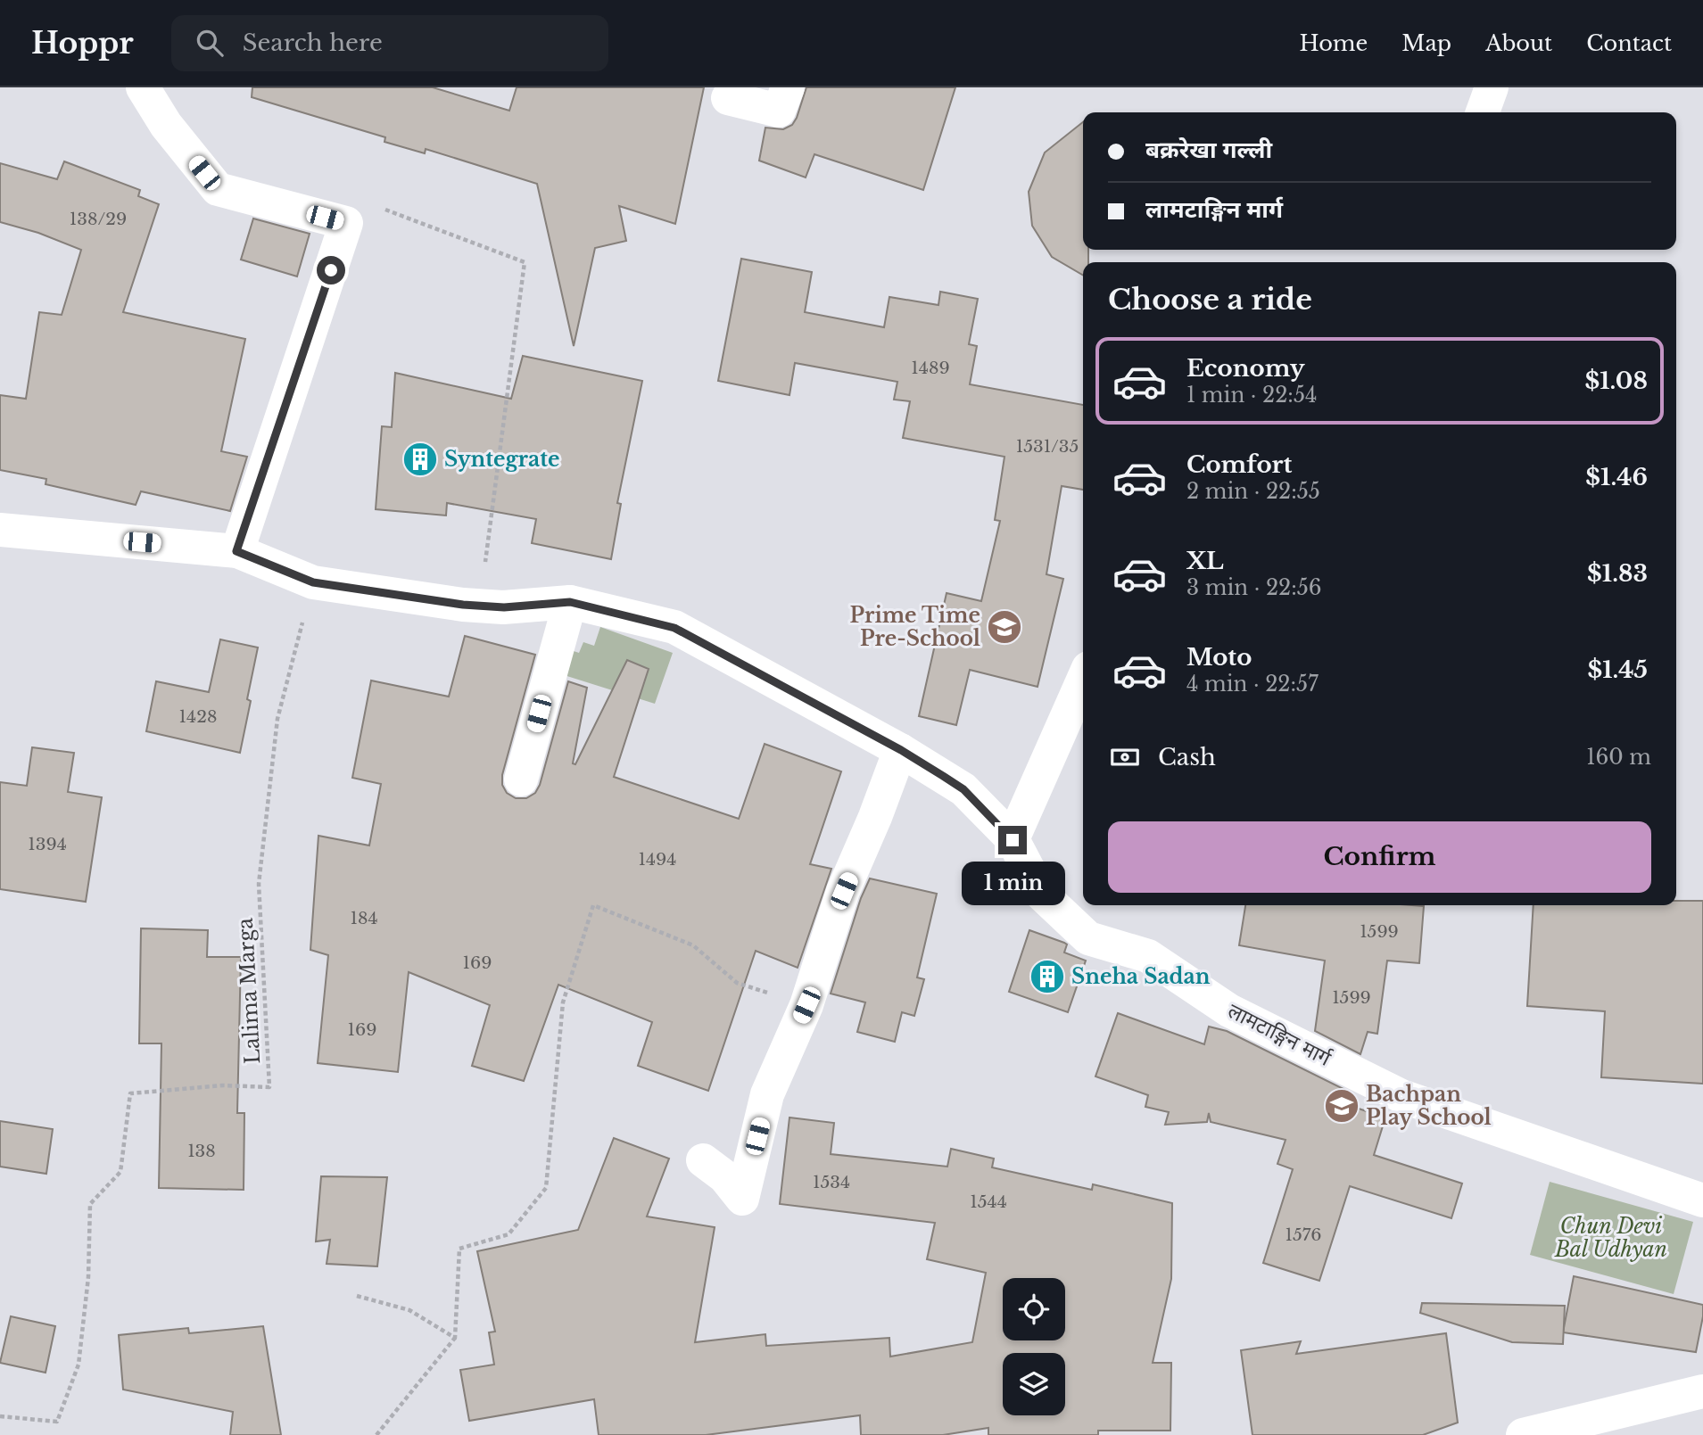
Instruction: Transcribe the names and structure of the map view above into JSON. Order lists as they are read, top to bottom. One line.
{"streets":{"street":["लामटाङ्गिन मार्ग"],"path":["Lalima Marga"]},"crossings":[["Lalima Marga","लामटाङ्गिन मार्ग"]],"parks":["Chun Devi Bal Udhyan"],"places":{"building":["Syntegrate","Sneha Sadan"],"school or university":["Prime Time Pre-School","Bachpan Play School"]},"house_numbers":["138/29","1489","1531/35","1428","1394","1494","184","1599","169","1599","169","138","1534","1544","1576"],"page":{"header":"Hoppr","search":"Search here","nav":["Home","Map","About","Contact"],"banner":["बक्ररेखा गल्ली","लामटाङ्गिन मार्ग"],"heading":"Choose a ride","list":[{"name":"Economy","note":"1 min · 22:54","value":"$1.08"},{"name":"Comfort","note":"2 min · 22:55","value":"$1.46"},{"name":"XL","note":"3 min · 22:56","value":"$1.83"},{"name":"Moto","note":"4 min · 22:57","value":"$1.45"}],"pay":["Cash","160 m"],"buttons":"Confirm","bubble":"1 min"}}
